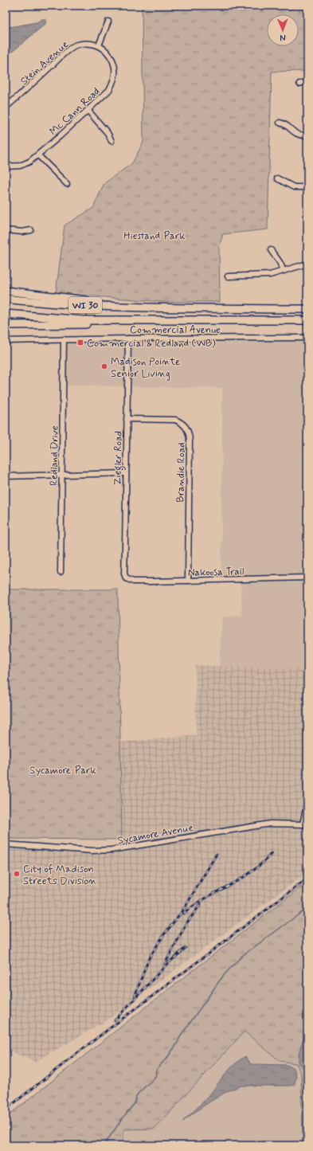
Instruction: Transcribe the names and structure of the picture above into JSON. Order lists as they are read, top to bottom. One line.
{"streets":{"highway":["WI 30"],"street":["Stein Avenue","Mc Cann Road","Commercial Avenue","Redland Drive","Ziegler Road","Brandie Road","Nakoosa Trail","Sycamore Avenue"]},"crossings":[["Stein Avenue","Mc Cann Road"],["Commercial Avenue","Redland Drive"],["Commercial Avenue","Ziegler Road"],["Ziegler Road","Brandie Road"],["Ziegler Road","Nakoosa Trail"],["Brandie Road","Nakoosa Trail"]],"parks":["Hiestand Park","Sycamore Park"],"places":{"transit":["Commercial & Redland (WB)"],"other":["Madison Pointe Senior Living","City of Madison Streets Division"]},"north":"bottom"}
